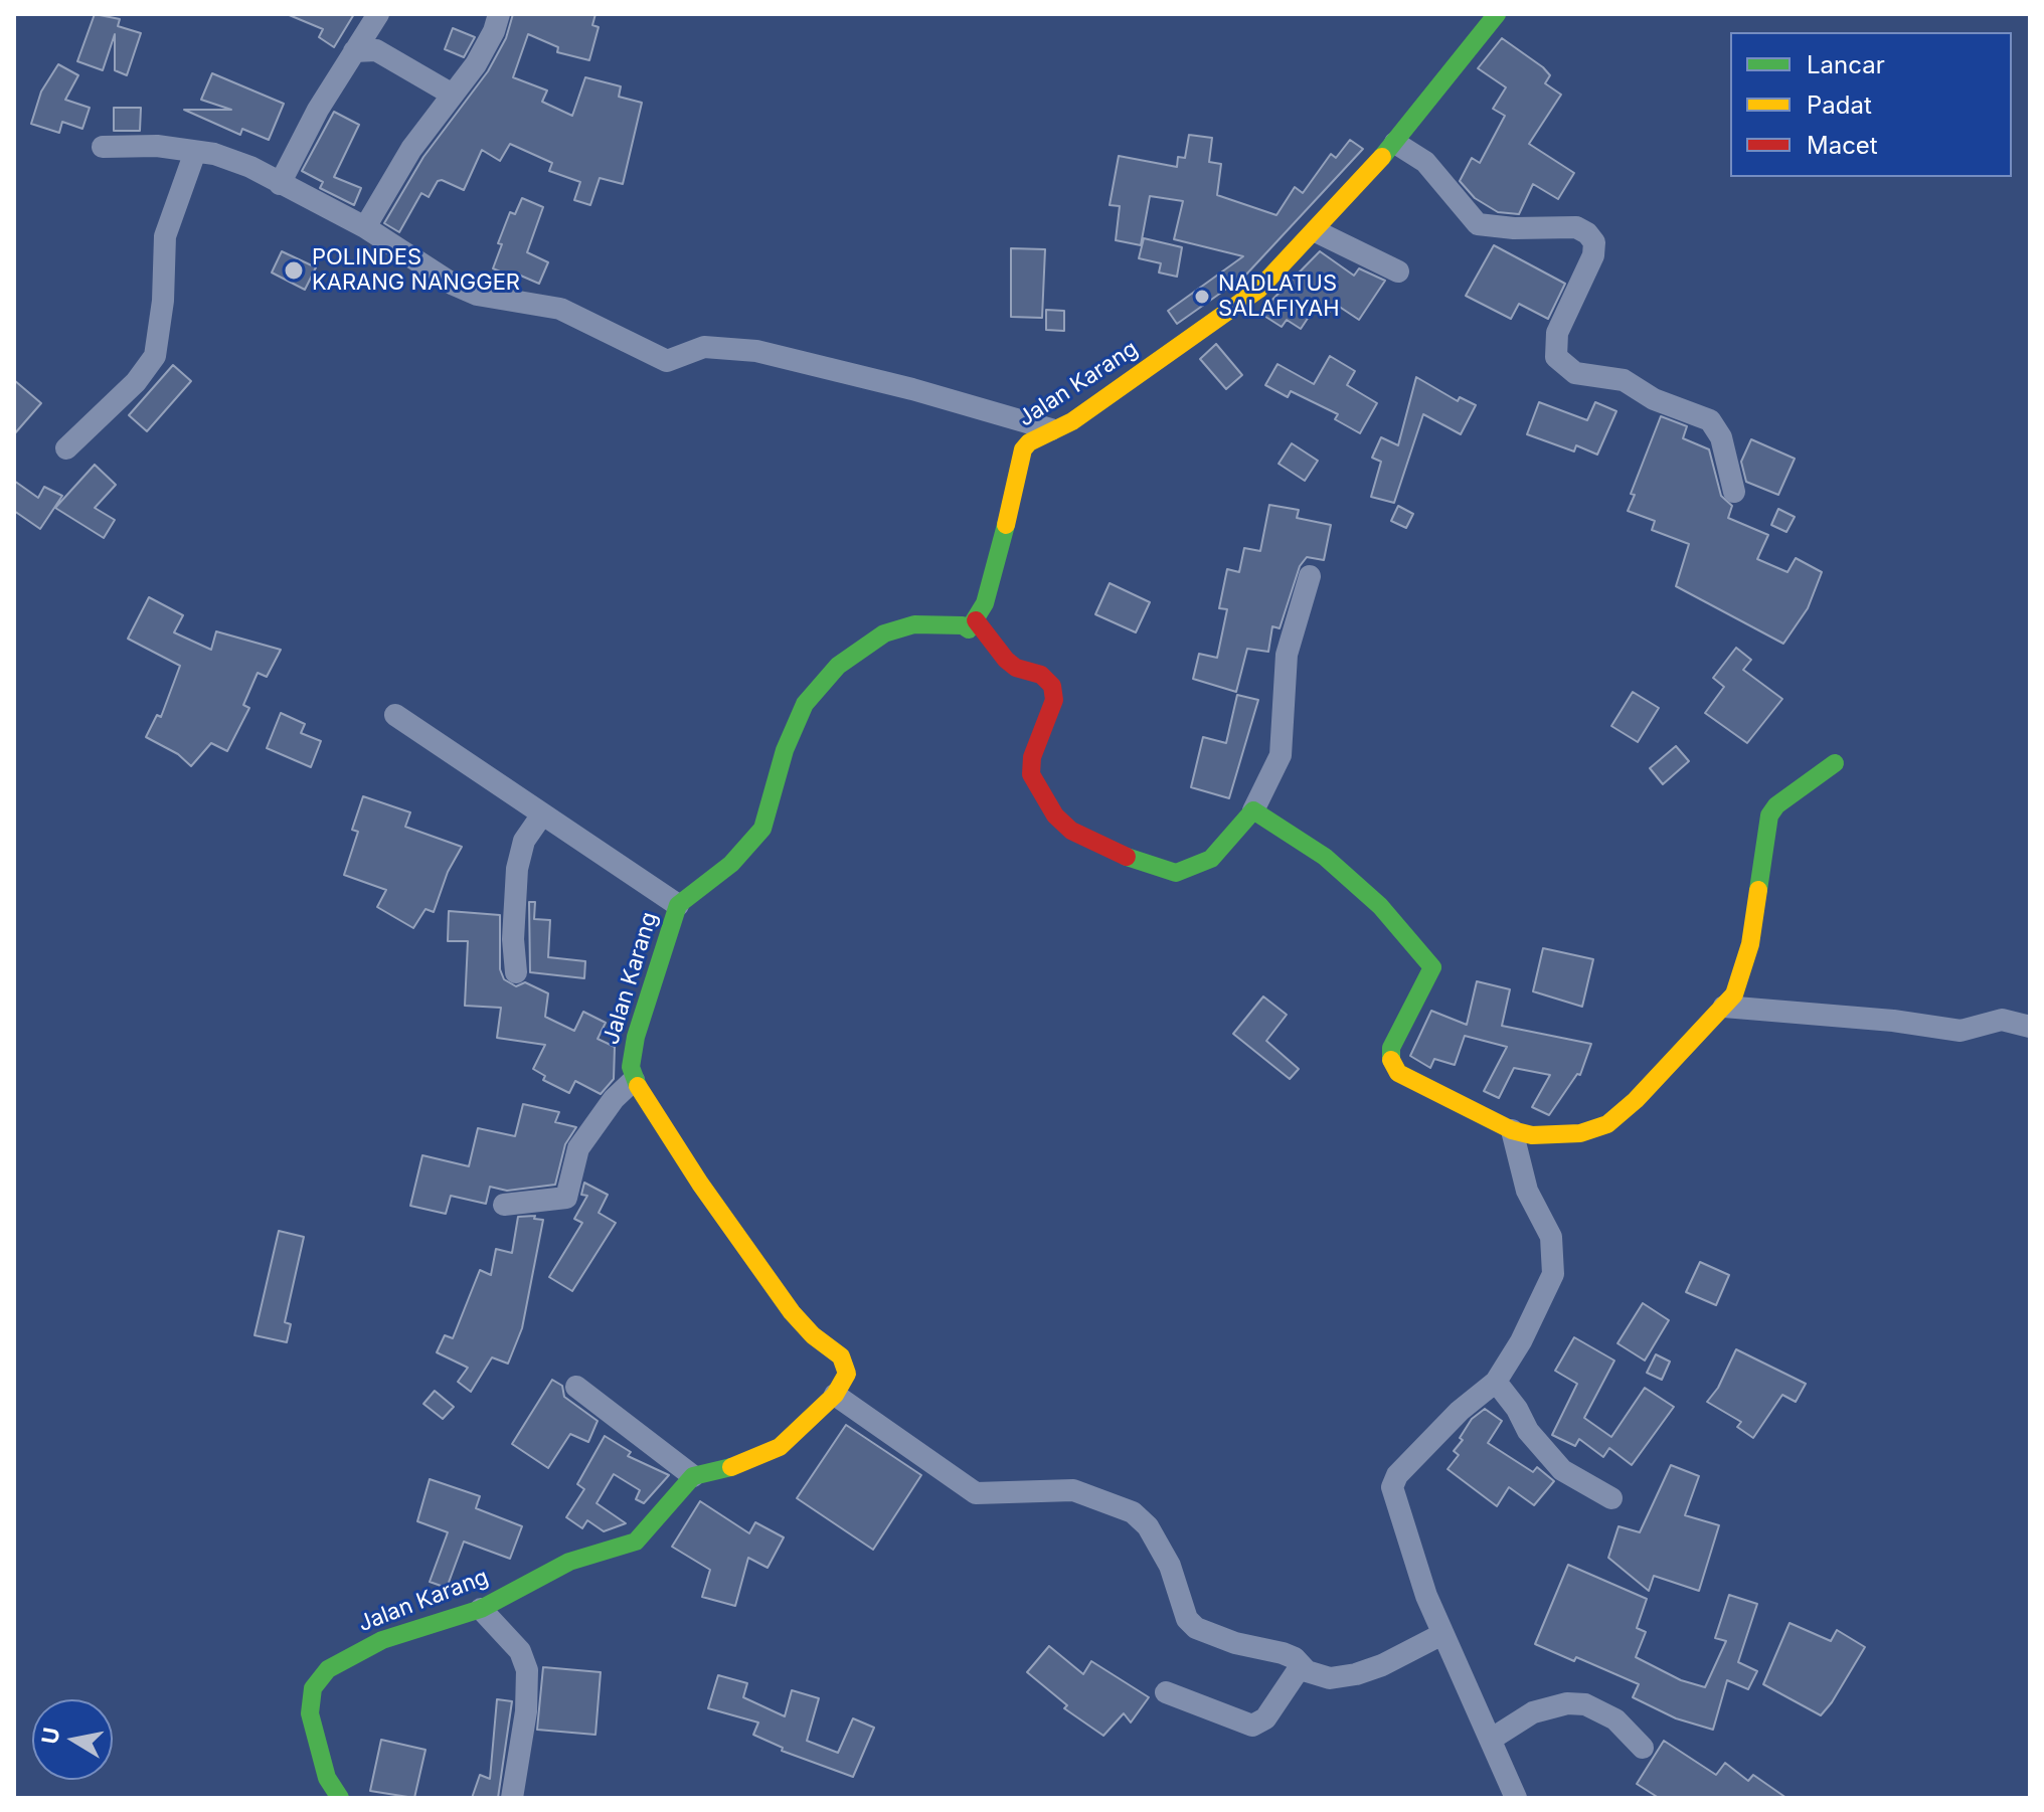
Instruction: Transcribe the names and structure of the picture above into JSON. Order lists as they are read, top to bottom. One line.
{"streets":{"street":["Jalan Karang"]},"places":["POLINDES KARANG NANGGER","NADLATUS SALAFIYAH"],"legend":["Lancar","Padat","Macet"],"north":"left"}
